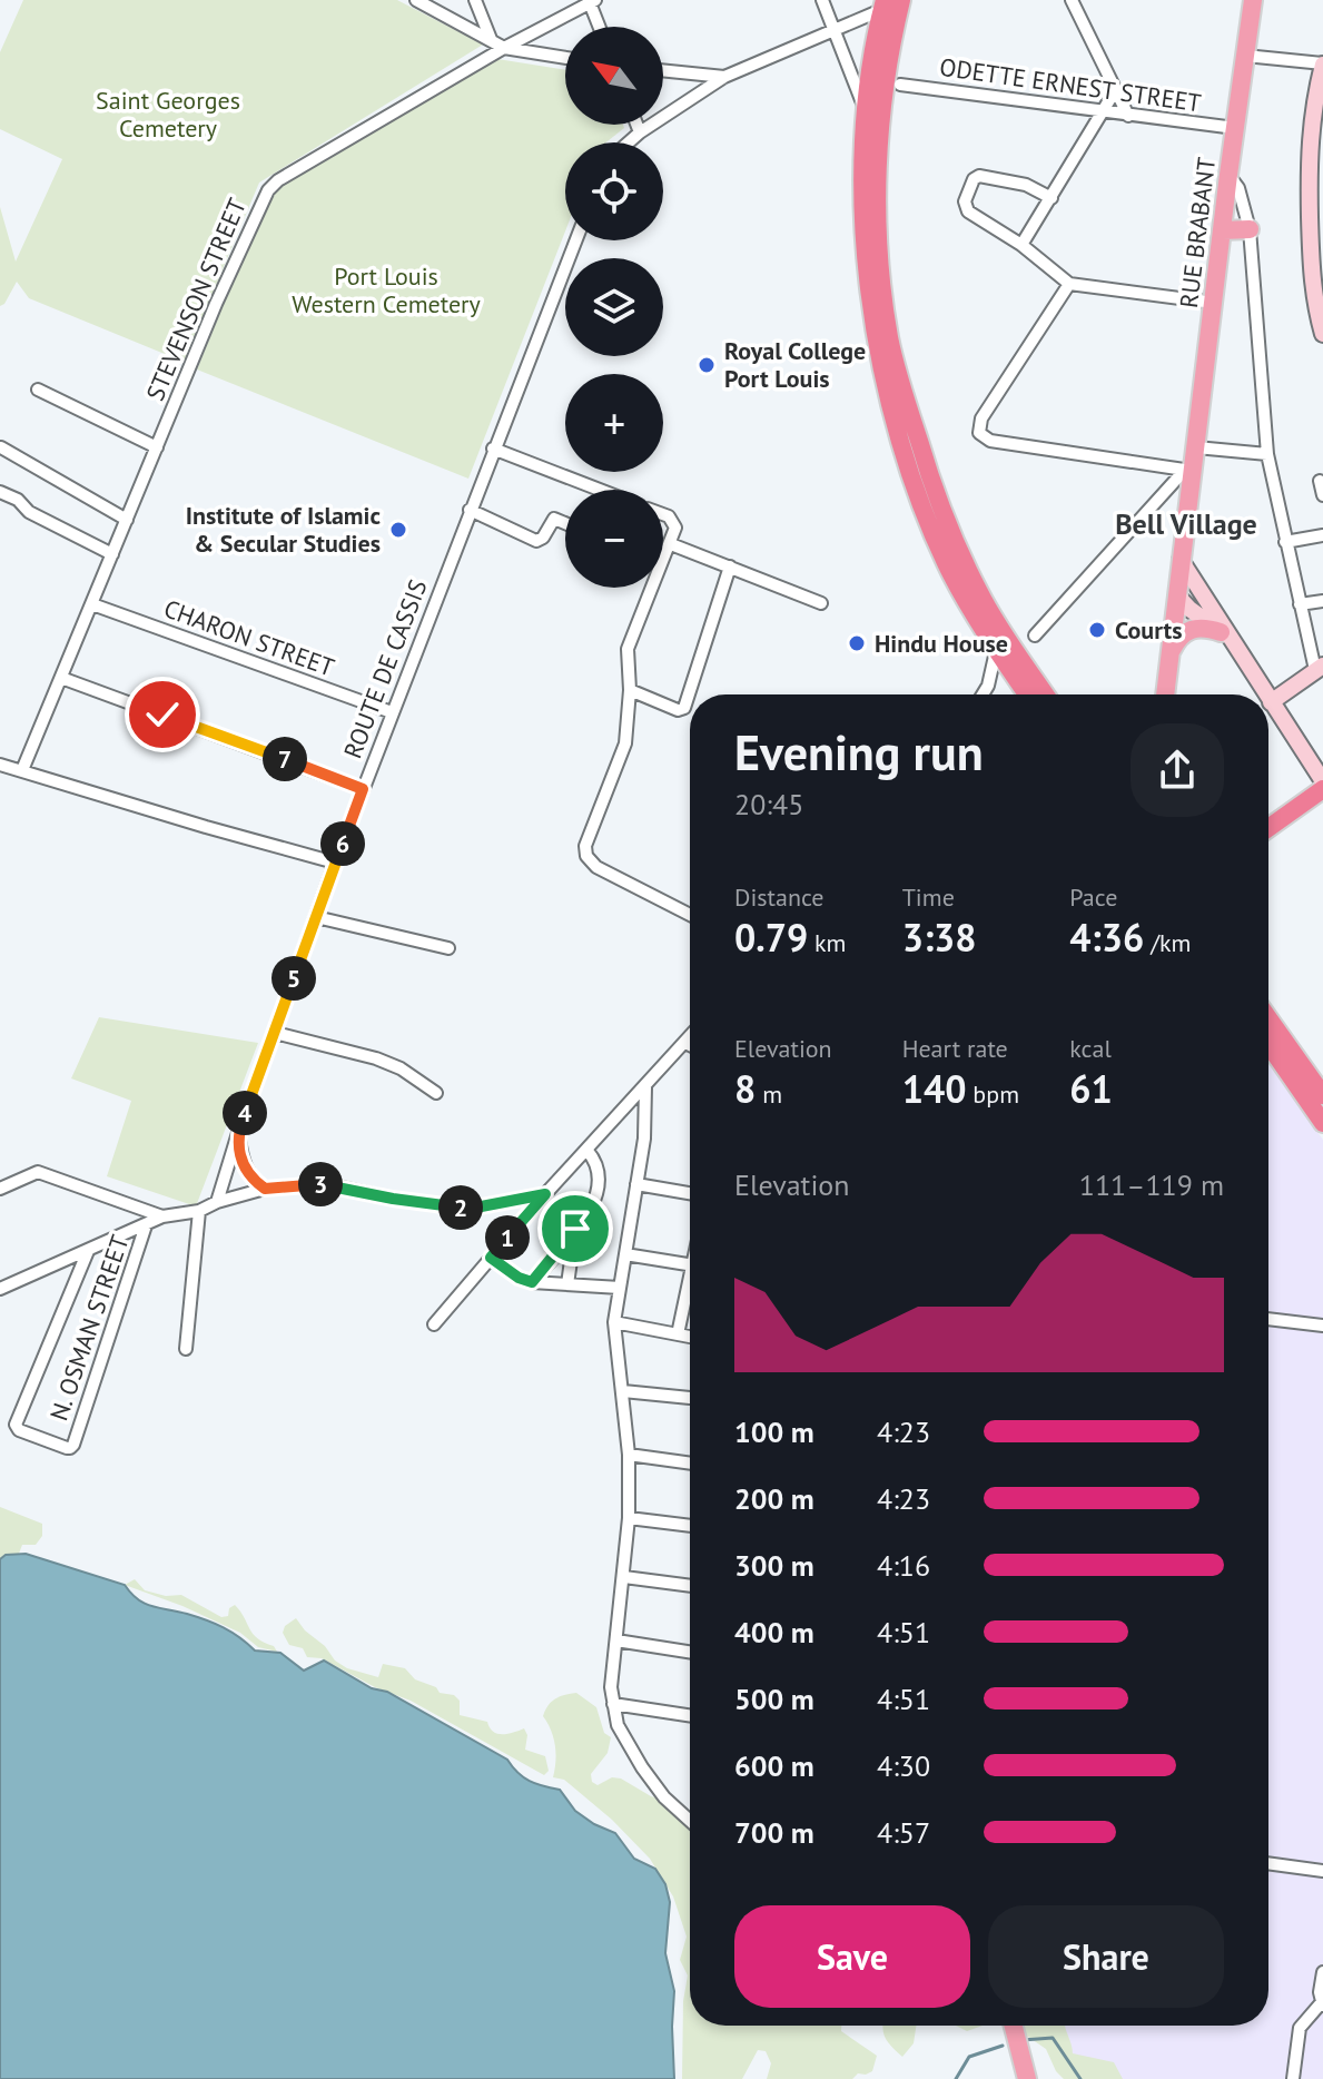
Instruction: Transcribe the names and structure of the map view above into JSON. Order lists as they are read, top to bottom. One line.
{"streets":{"main road":["RUE BRABANT"],"street":["ODETTE ERNEST STREET","STEVENSON STREET","CHARON STREET","ROUTE DE CASSIS","N. OSMAN STREET"]},"crossings":[["ODETTE ERNEST STREET","RUE BRABANT"],["STEVENSON STREET","CHARON STREET"],["CHARON STREET","ROUTE DE CASSIS"]],"districts":["Bell Village"],"parks":["Saint Georges Cemetery","Port Louis Western Cemetery"],"places":["Royal College Port Louis","Institute of Islamic & Secular Studies","Courts","Hindu House"],"north":"top left","page":{"map_buttons":["+","−"],"heading":["Evening run","20:45"],"pins":["7","6","5","4","3","2","1"],"stats":[["Distance","0.79 km"],["Time","3:38"],["Pace","4:36 /km"],["Elevation","8 m"],["Heart rate","140 bpm"],["kcal","61"]],"chart":["Elevation","111–119 m"],"list":[{"name":"100 m","note":"4:23"},{"name":"200 m","note":"4:23"},{"name":"300 m","note":"4:16"},{"name":"400 m","note":"4:51"},{"name":"500 m","note":"4:51"},{"name":"600 m","note":"4:30"},{"name":"700 m","note":"4:57"}],"buttons":["Save","Share"]}}
